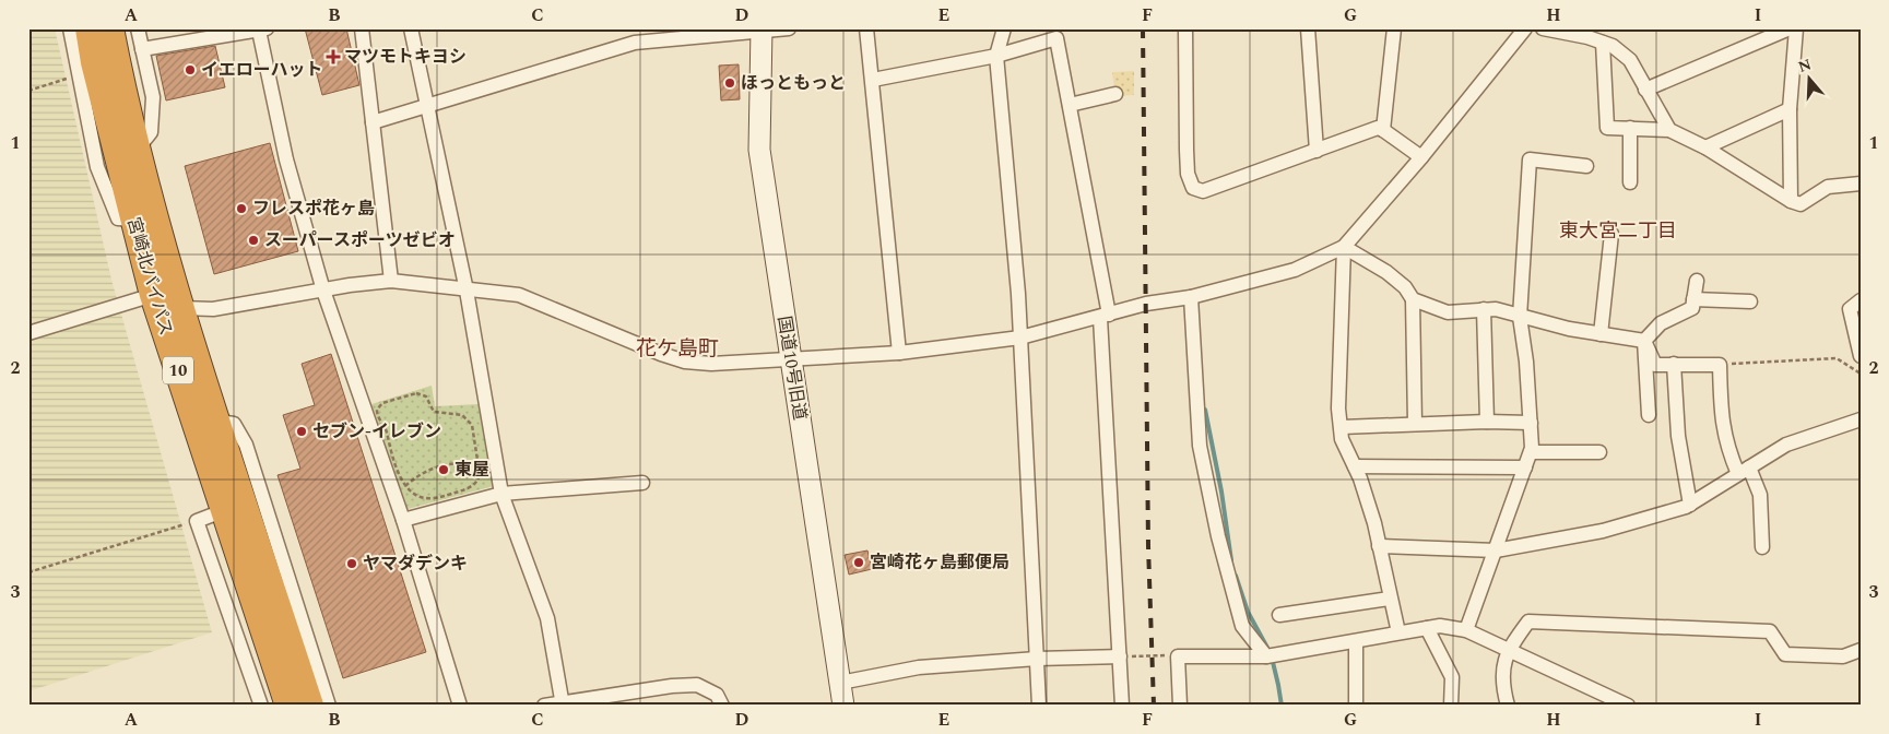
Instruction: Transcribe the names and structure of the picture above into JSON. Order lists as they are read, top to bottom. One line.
{"streets":{"highway":["宮崎北バイパス","10"],"street":["国道10号旧道"]},"districts":["東大宮二丁目","花ケ島町"],"places":{"health":["マツモトキヨシ"],"other":["イエローハット","ほっともっと","フレスポ花ヶ島","スーパースポーツゼビオ","セブン-イレブン","東屋","宮崎花ヶ島郵便局","ヤマダデンキ"]},"north":"top","grid":{"columns":["A","B","C","D","E","F","G","H","I"],"rows":["1","2","3"]}}
